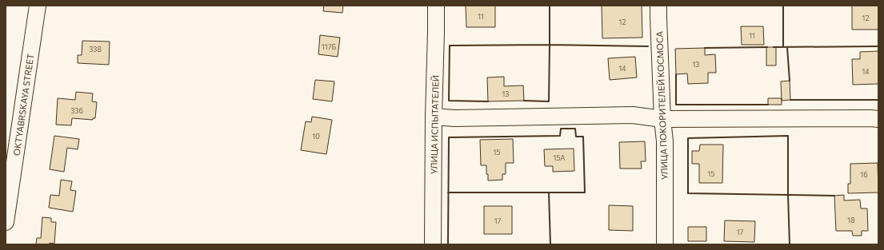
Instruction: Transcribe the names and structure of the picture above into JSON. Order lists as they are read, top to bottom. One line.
{"streets":{"street":["OKTYABRSKAYA STREET","УЛИЦА ПОКОРИТЕЛЕЙ КОСМОСА","УЛИЦА ИСПЫТАТЕЛЕЙ"]},"house_numbers":["11","12","12","11","117Б","338","13","14","14","13","336","10","15","15А","15","16","18","17","17"]}
